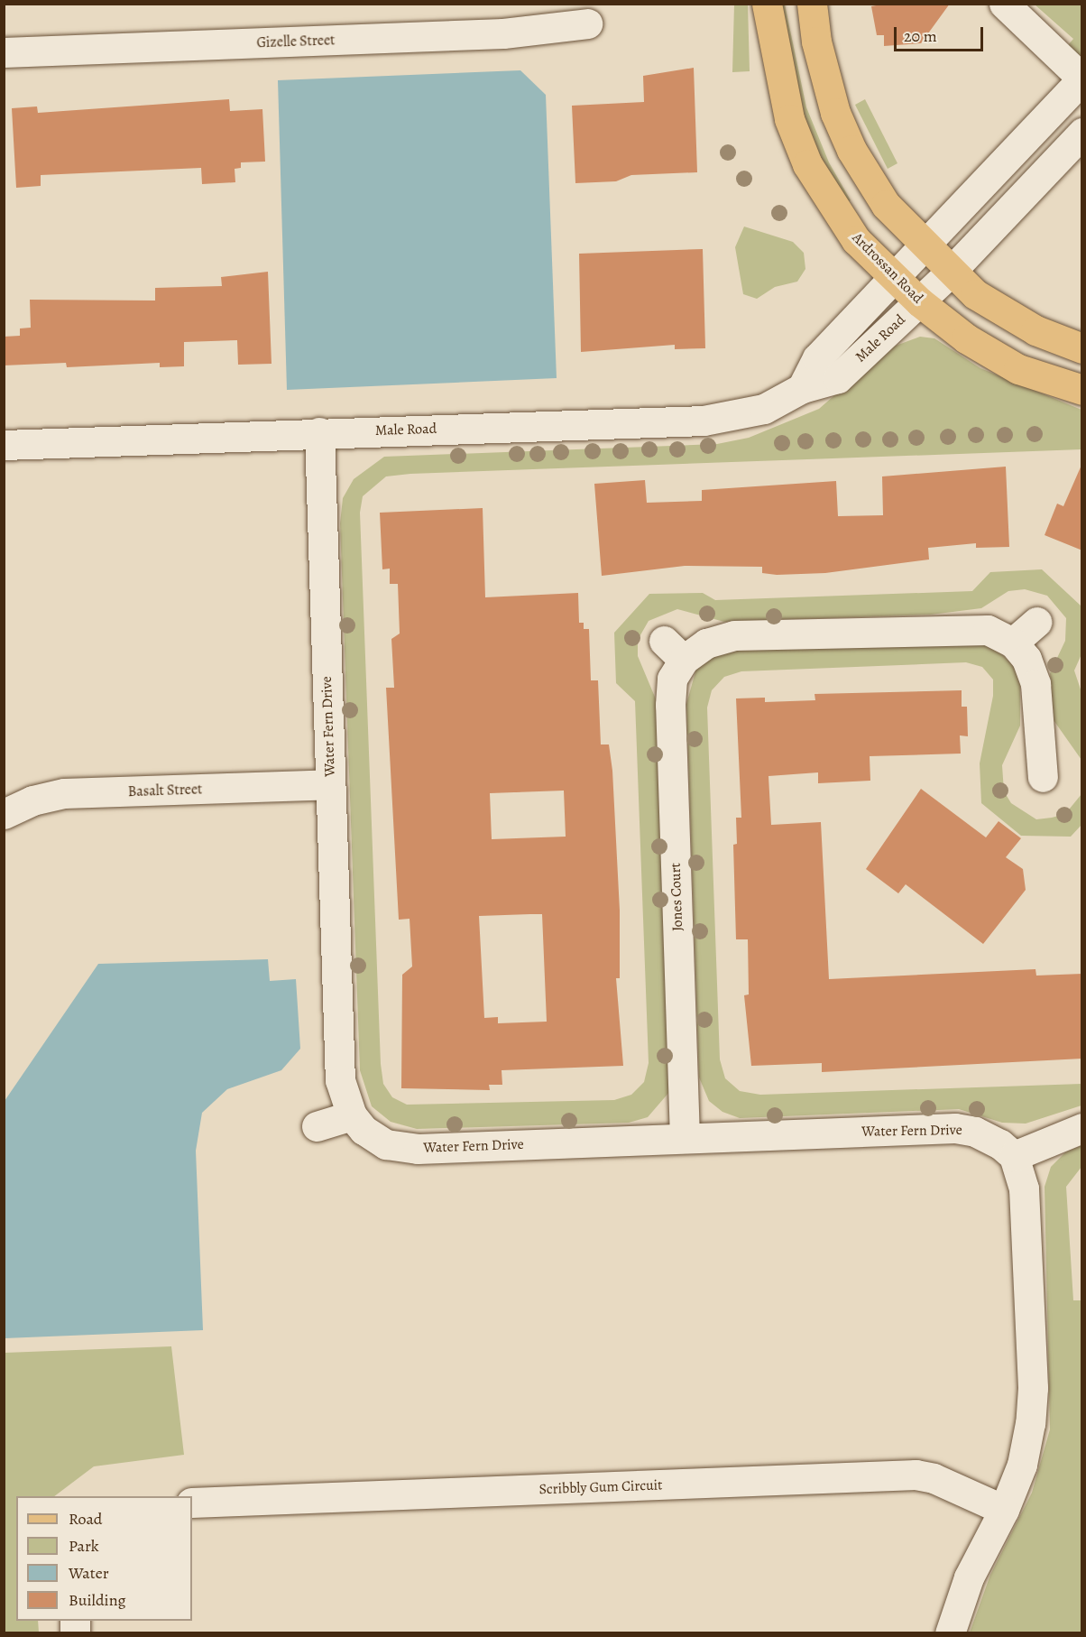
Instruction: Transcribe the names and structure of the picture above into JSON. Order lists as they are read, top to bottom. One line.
{"streets":{"main road":["Ardrossan Road"],"street":["Gizelle Street","Male Road","Water Fern Drive","Basalt Street","Jones Court","Scribbly Gum Circuit"]},"crossings":[["Ardrossan Road","Male Road"],["Male Road","Water Fern Drive"],["Water Fern Drive","Basalt Street"],["Water Fern Drive","Jones Court"]],"legend":["Road","Park","Water","Building"],"scale_bar":"20 m"}
